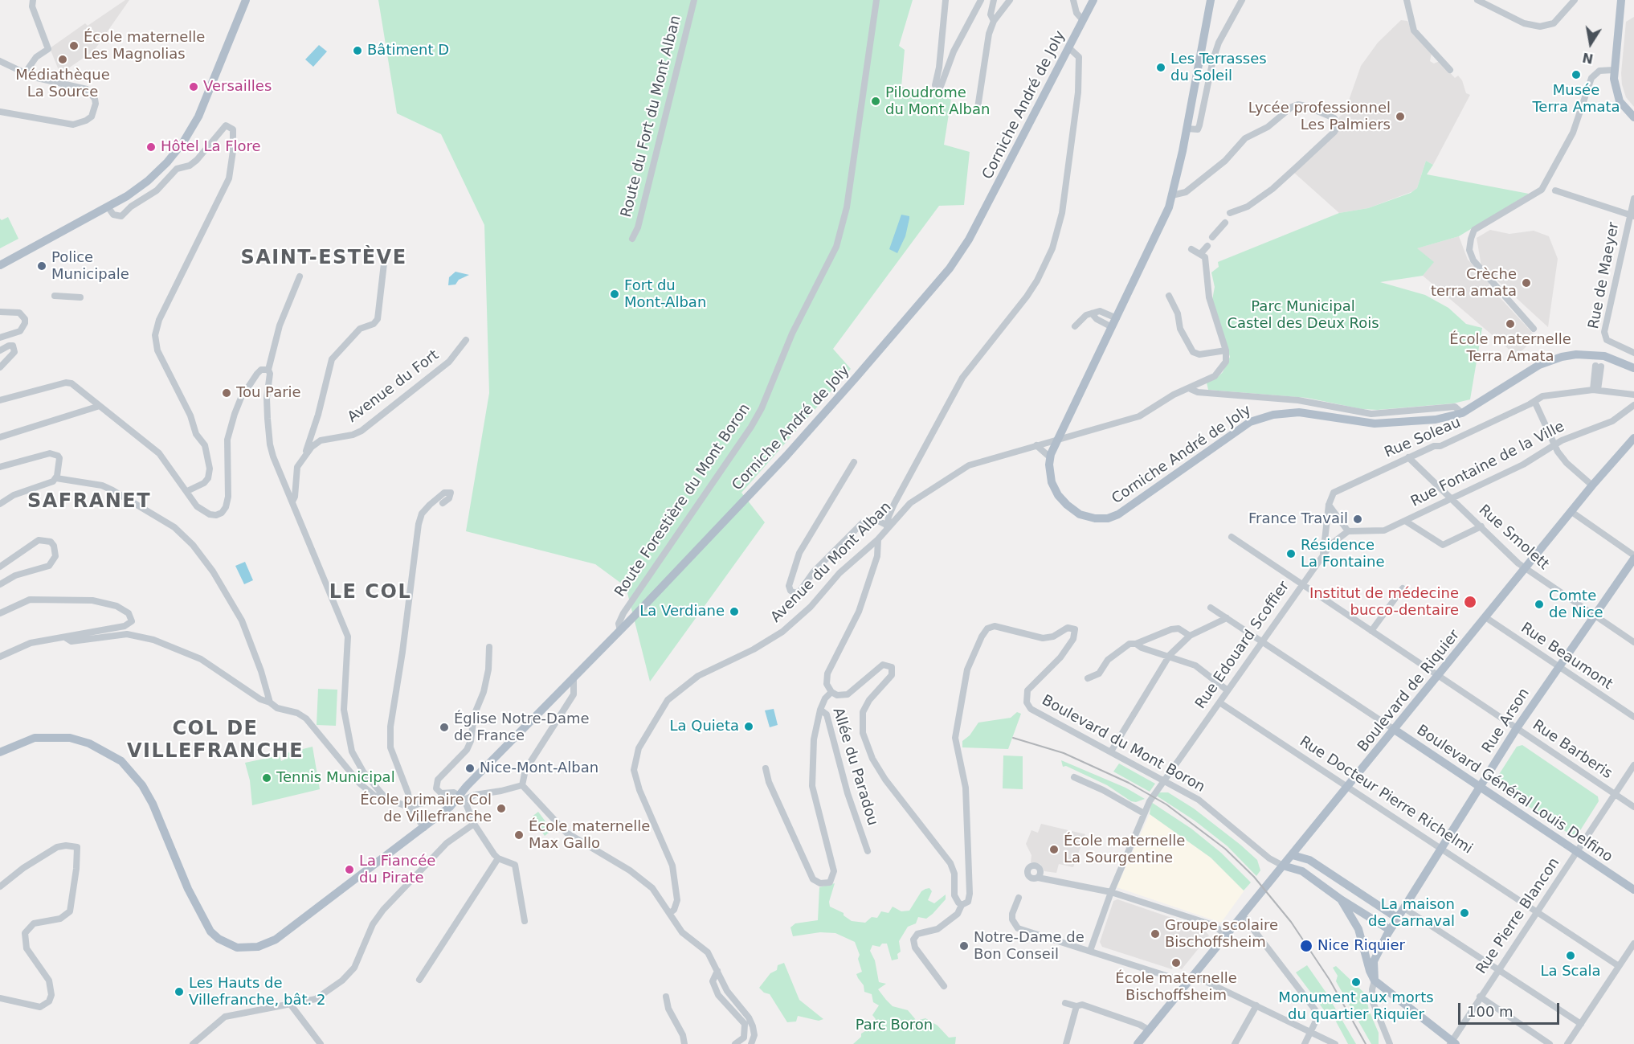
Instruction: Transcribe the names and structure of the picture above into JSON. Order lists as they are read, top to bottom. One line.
{"streets":{"main road":["Corniche André de Joly","Boulevard de Riquier","Rue Arson","Boulevard Général Louis Delfino"],"street":["Route du Fort du Mont Alban","Rue de Maeyer","Avenue du Fort","Rue Soleau","Rue Fontaine de la Ville","Route Forestière du Mont Boron","Rue Smolett","Avenue du Mont Alban","Rue Edouard Scoffier","Rue Beaumont","Boulevard du Mont Boron","Rue Barberis","Allée du Paradou","Rue Docteur Pierre Richelmi","Rue Pierre Blancon"]},"crossings":[["Corniche André de Joly","Route Forestière du Mont Boron"],["Corniche André de Joly","Avenue du Mont Alban"],["Rue Soleau","Rue Smolett"],["Rue Fontaine de la Ville","Rue Smolett"],["Rue Fontaine de la Ville","Rue Edouard Scoffier"],["Rue Smolett","Boulevard de Riquier"],["Rue Smolett","Rue Arson"],["Rue Edouard Scoffier","Boulevard du Mont Boron"],["Rue Edouard Scoffier","Rue Barberis"],["Rue Edouard Scoffier","Boulevard Général Louis Delfino"],["Rue Edouard Scoffier","Rue Docteur Pierre Richelmi"],["Rue Beaumont","Boulevard de Riquier"],["Rue Beaumont","Rue Arson"],["Boulevard de Riquier","Boulevard du Mont Boron"],["Boulevard de Riquier","Rue Barberis"],["Boulevard de Riquier","Boulevard Général Louis Delfino"],["Boulevard de Riquier","Rue Docteur Pierre Richelmi"],["Rue Arson","Rue Barberis"],["Rue Arson","Boulevard Général Louis Delfino"],["Rue Arson","Rue Docteur Pierre Richelmi"],["Rue Barberis","Rue Pierre Blancon"],["Boulevard Général Louis Delfino","Rue Pierre Blancon"],["Rue Docteur Pierre Richelmi","Rue Pierre Blancon"]],"districts":["SAINT-ESTÈVE","SAFRANET","LE COL","COL DE VILLEFRANCHE"],"parks":["Parc Municipal Castel des Deux Rois","Parc Boron"],"places":["École maternelle Les Magnolias","Bâtiment D","Médiathèque La Source","Les Terrasses du Soleil","Musée Terra Amata","Versailles","Piloudrome du Mont Alban","Lycée professionnel Les Palmiers","Hôtel La Flore","Police Municipale","Crèche terra amata","Fort du Mont-Alban","École maternelle Terra Amata","Tou Parie","France Travail","Résidence La Fontaine","Institut de médecine bucco-dentaire","Comte de Nice","La Verdiane","La Quieta","Église Notre-Dame de France","Nice-Mont-Alban","Tennis Municipal","École primaire Col de Villefranche","École maternelle Max Gallo","École maternelle La Sourgentine","La Fiancée du Pirate","La maison de Carnaval","Groupe scolaire Bischoffsheim","Notre-Dame de Bon Conseil","Nice Riquier","La Scala","École maternelle Bischoffsheim","Monument aux morts du quartier Riquier","Les Hauts de Villefranche, bât. 2"],"scale_bar":"100 m","north":"bottom"}
